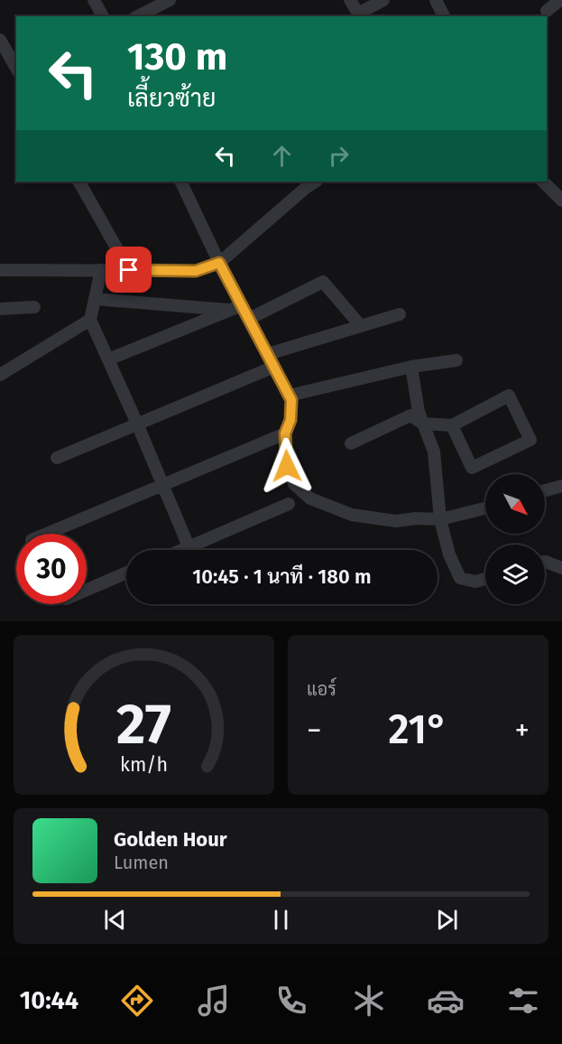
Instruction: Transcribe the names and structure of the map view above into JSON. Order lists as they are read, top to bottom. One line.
{"north":"bottom right","page":{"turn":["130 m","เลี้ยวซ้าย"],"limit":"30","trip":"10:45 · 1 นาที · 180 m","tile":"แอร์","heat":["−","21°","+"],"song":["Golden Hour","Lumen"],"tabs":"10:44","gauge":["27","km/h"]}}
